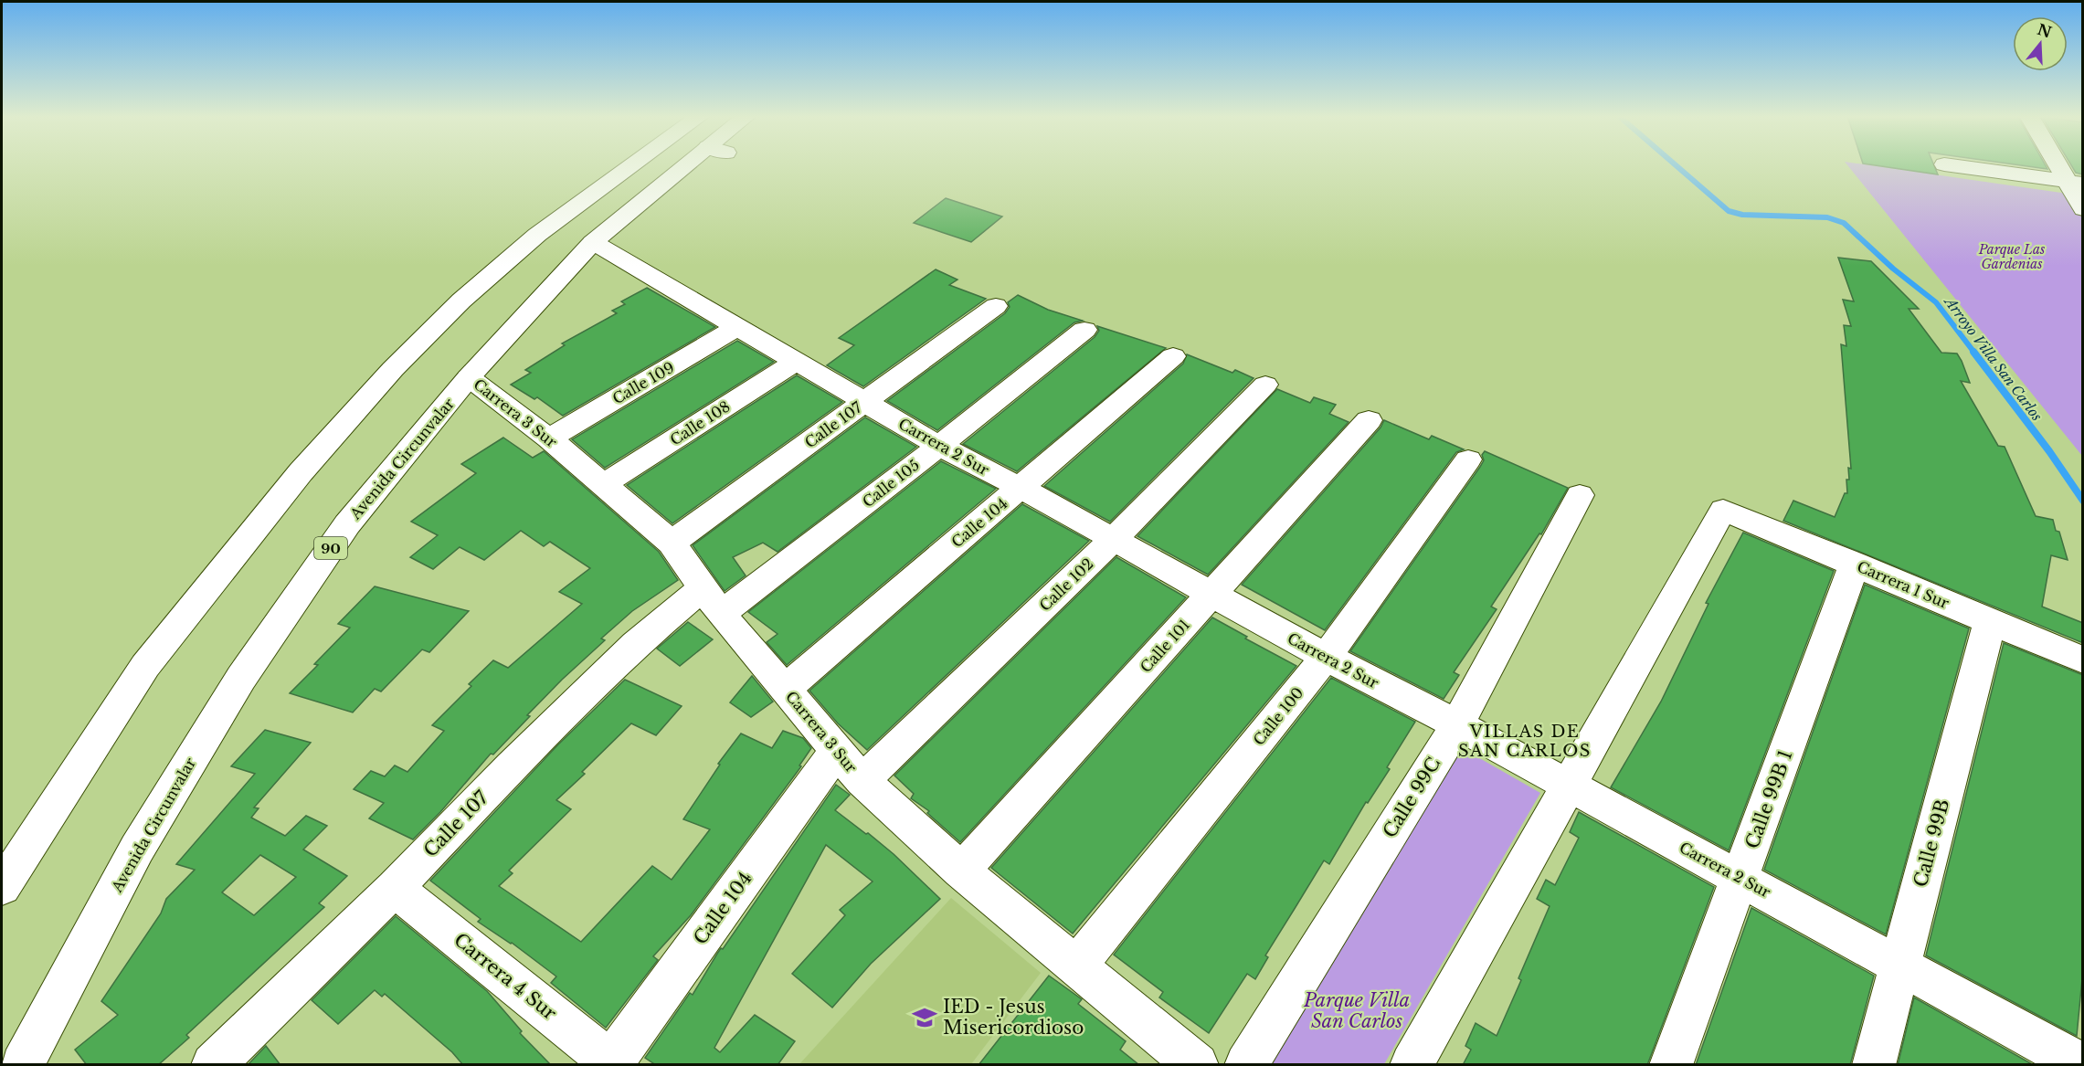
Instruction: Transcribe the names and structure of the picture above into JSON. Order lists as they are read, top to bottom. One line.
{"streets":{"main road":["Calle 109","Carrera 3 Sur","Calle 108","Calle 107","Carrera 2 Sur","Avenida Circunvalar","Calle 105","Calle 104","90","Calle 102","Carrera 1 Sur","Calle 101","Calle 100","Calle 99C","Calle 99B 1","Calle 99B","Carrera 4 Sur"]},"crossings":[["Calle 109","Carrera 3 Sur"],["Calle 109","Carrera 2 Sur"],["Carrera 3 Sur","Calle 108"],["Carrera 3 Sur","Calle 107"],["Carrera 3 Sur","Avenida Circunvalar"],["Carrera 3 Sur","Calle 105"],["Carrera 3 Sur","Calle 104"],["Carrera 3 Sur","Calle 102"],["Carrera 3 Sur","Calle 101"],["Carrera 3 Sur","Calle 100"],["Calle 108","Carrera 2 Sur"],["Calle 107","Carrera 2 Sur"],["Calle 107","Calle 105"],["Calle 107","Carrera 4 Sur"],["Carrera 2 Sur","Avenida Circunvalar"],["Carrera 2 Sur","Calle 105"],["Carrera 2 Sur","Calle 104"],["Carrera 2 Sur","Calle 102"],["Carrera 2 Sur","Carrera 1 Sur"],["Carrera 2 Sur","Calle 101"],["Carrera 2 Sur","Calle 100"],["Carrera 2 Sur","Calle 99C"],["Carrera 2 Sur","Calle 99B 1"],["Carrera 2 Sur","Calle 99B"],["Calle 104","Carrera 4 Sur"],["Carrera 1 Sur","Calle 99B 1"],["Carrera 1 Sur","Calle 99B"]],"districts":["VILLAS DE SAN CARLOS"],"water":["Arroyo Villa San Carlos"],"parks":["Parque Las Gardenias","Parque Villa San Carlos"],"places":{"school or university":["IED - Jesus Misericordioso"]},"north":"top"}
